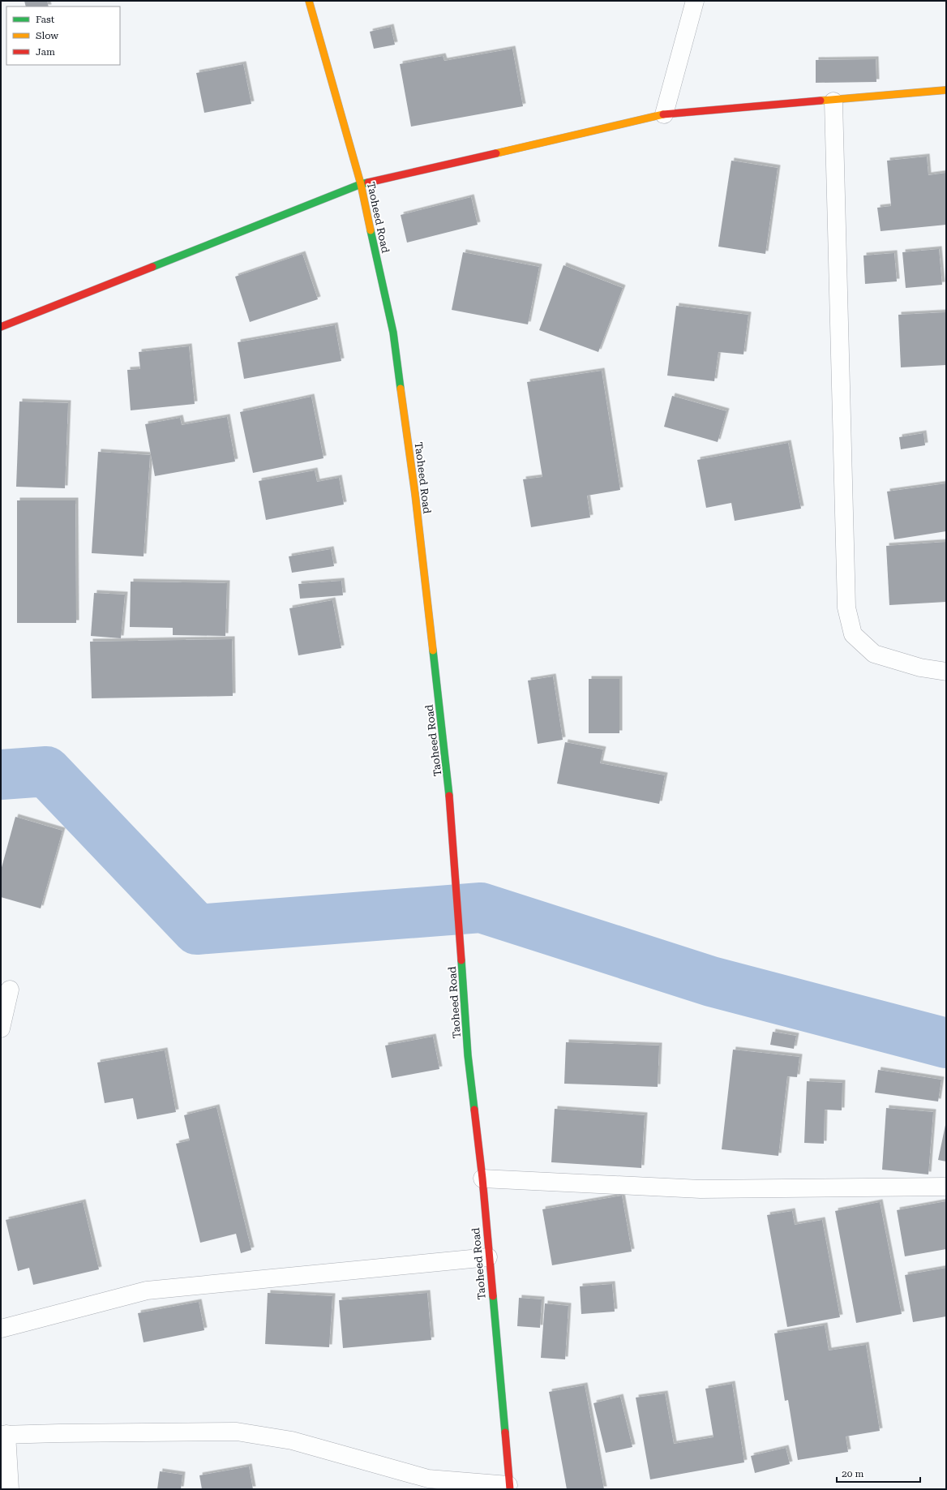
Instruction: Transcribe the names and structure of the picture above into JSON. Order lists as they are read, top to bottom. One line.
{"streets":{"main road":["Taoheed Road"]},"legend":["Fast","Slow","Jam"],"scale_bar":"20 m"}
